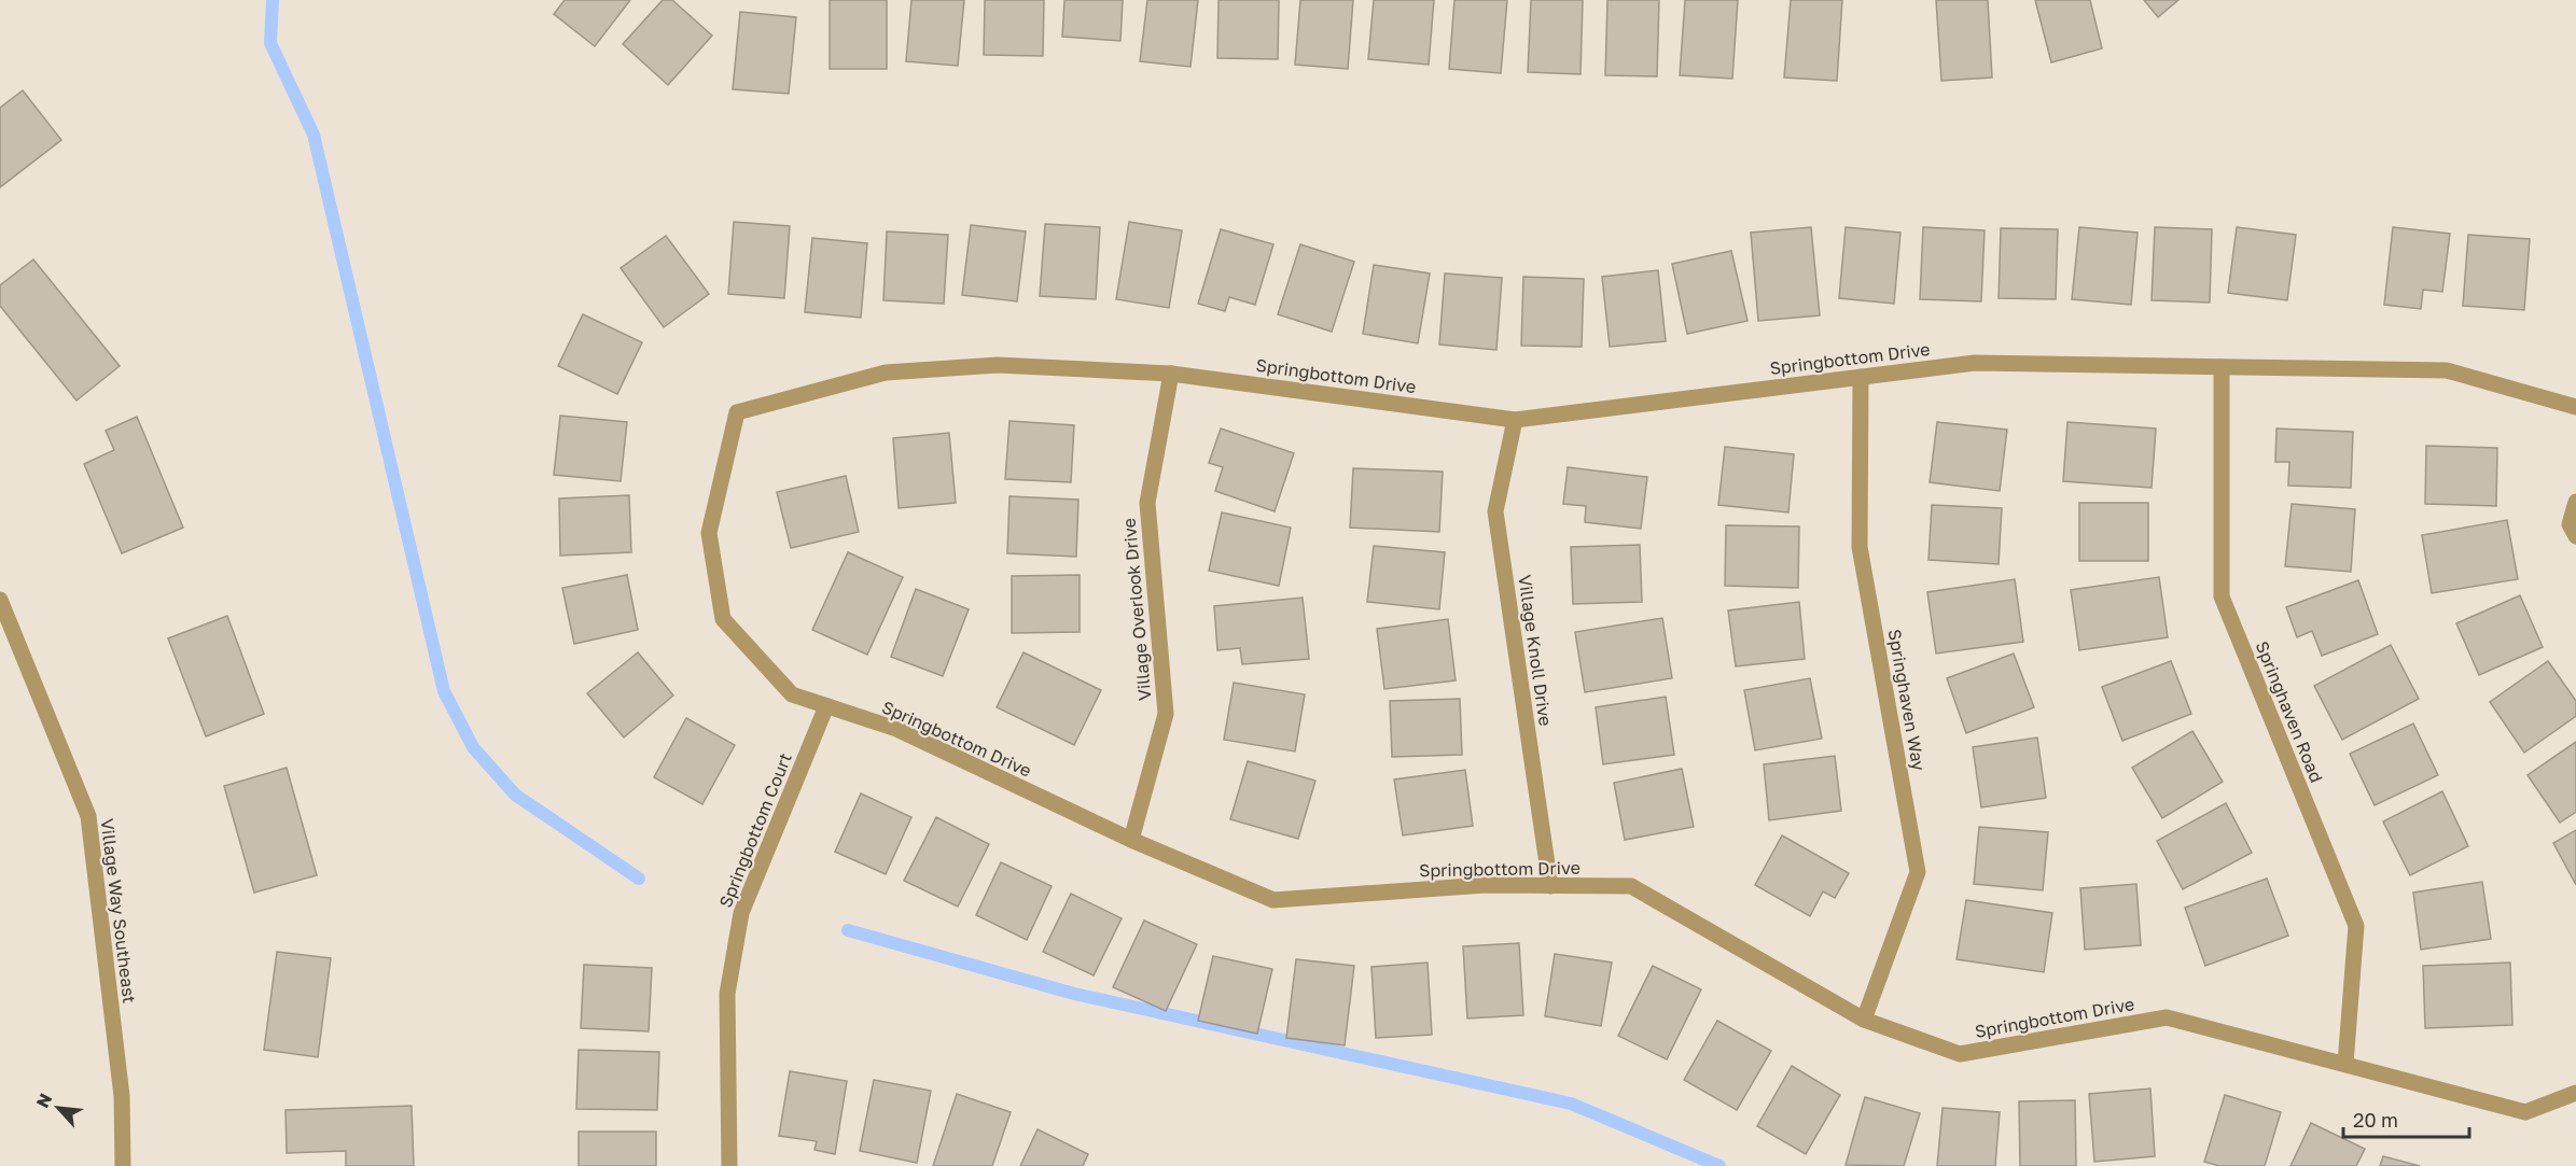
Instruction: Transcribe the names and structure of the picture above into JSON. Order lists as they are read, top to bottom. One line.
{"streets":{"street":["Springbottom Drive","Village Overlook Drive","Village Knoll Drive","Springhaven Way","Springhaven Road","Springbottom Court","Village Way Southeast"]},"crossings":[["Springbottom Drive","Village Overlook Drive"],["Springbottom Drive","Village Knoll Drive"],["Springbottom Drive","Springhaven Way"],["Springbottom Drive","Springhaven Road"],["Springbottom Drive","Springbottom Court"]],"scale_bar":"20 m","north":"top left"}
